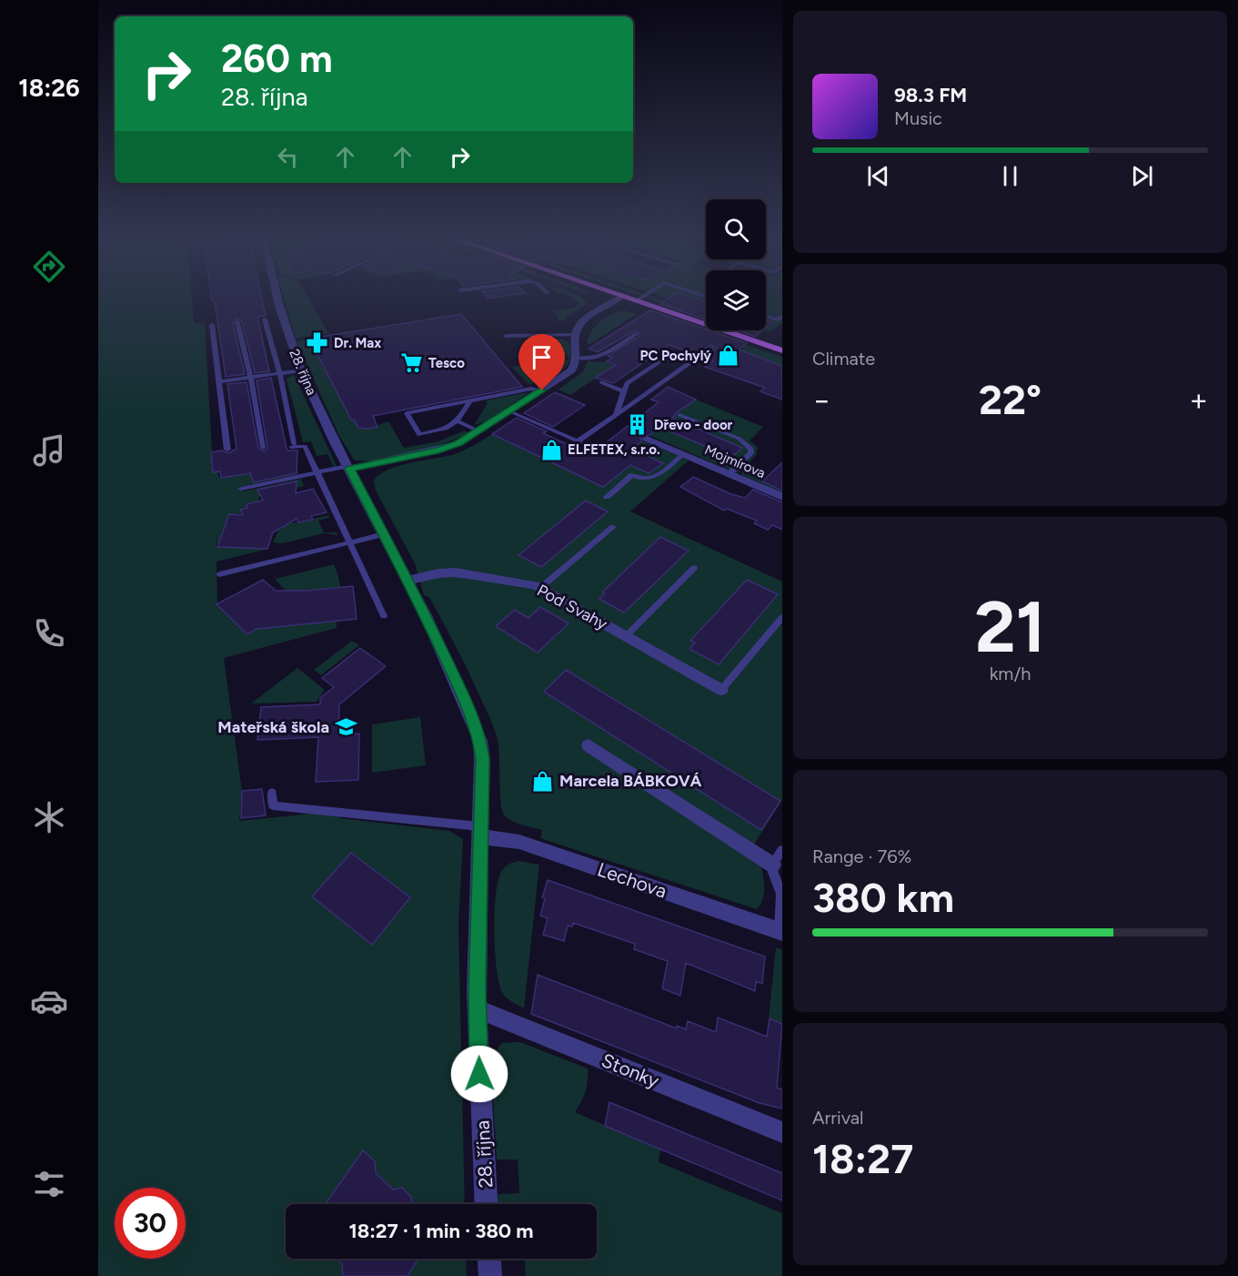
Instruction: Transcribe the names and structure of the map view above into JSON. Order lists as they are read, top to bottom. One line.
{"streets":{"street":["28. října","Mojmírova","Pod Svahy","Lechova","Stonky"]},"crossings":[["28. října","Pod Svahy"],["28. října","Lechova"],["28. října","Stonky"]],"places":{"pharmacy":["Dr. Max"],"shop":["PC Pochylý","ELFETEX, s.r.o.","Marcela BÁBKOVÁ"],"supermarket":["Tesco"],"building":["Dřevo - door"],"school or university":["Mateřská škola"]},"page":{"tabs":"18:26","turn":["260 m","28. října"],"song":["98.3 FM","Music"],"tile":["Climate",["21","km/h"],["Range · 76%","380 km"],["Arrival","18:27"]],"heat":["−","22°","+"],"limit":"30","trip":"18:27 · 1 min · 380 m"}}
